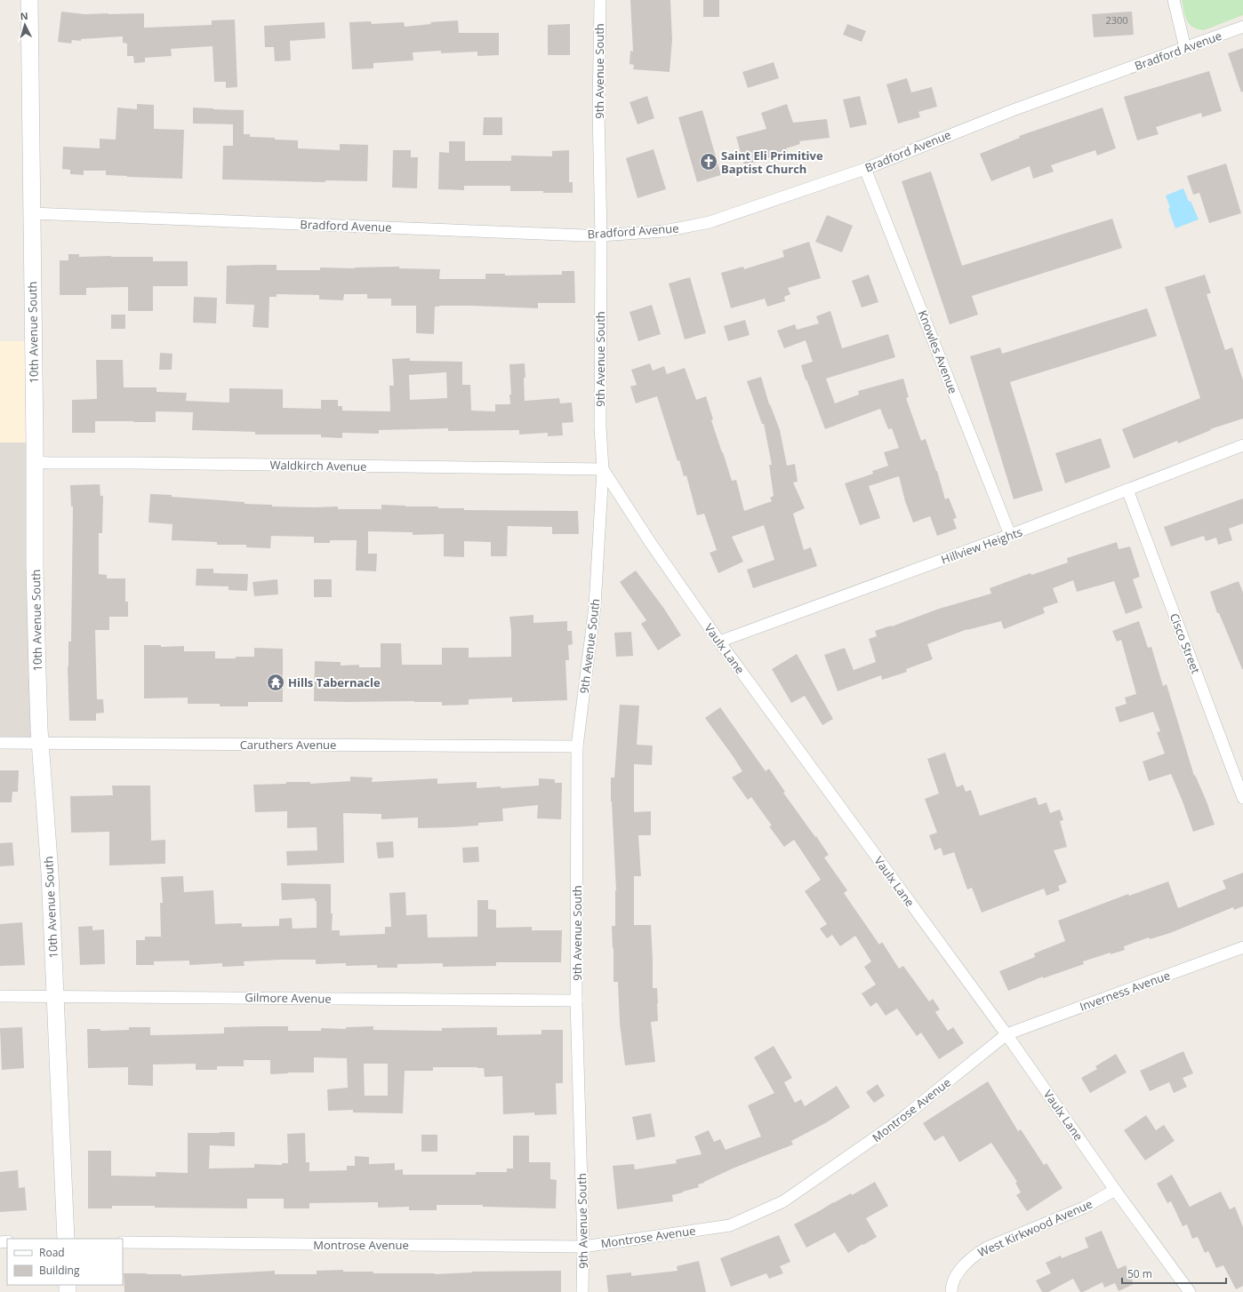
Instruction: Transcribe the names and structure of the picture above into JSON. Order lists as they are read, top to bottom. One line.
{"streets":{"street":["Bradford Avenue","9th Avenue South","10th Avenue South","Knowles Avenue","Waldkirch Avenue","Hillview Heights","Cisco Street","Vaulx Lane","Caruthers Avenue","Inverness Avenue","Gilmore Avenue","Montrose Avenue","West Kirkwood Avenue"]},"crossings":[["Bradford Avenue","9th Avenue South"],["Bradford Avenue","10th Avenue South"],["Bradford Avenue","Knowles Avenue"],["9th Avenue South","Waldkirch Avenue"],["9th Avenue South","Vaulx Lane"],["9th Avenue South","Caruthers Avenue"],["9th Avenue South","Gilmore Avenue"],["9th Avenue South","Montrose Avenue"],["10th Avenue South","Waldkirch Avenue"],["10th Avenue South","Caruthers Avenue"],["10th Avenue South","Gilmore Avenue"],["Knowles Avenue","Hillview Heights"],["Waldkirch Avenue","Vaulx Lane"],["Hillview Heights","Cisco Street"],["Hillview Heights","Vaulx Lane"],["Vaulx Lane","Inverness Avenue"],["Vaulx Lane","Montrose Avenue"],["Vaulx Lane","West Kirkwood Avenue"],["Inverness Avenue","Montrose Avenue"]],"places":{"church":["Saint Eli Primitive Baptist Church"],"temple":["Hills Tabernacle"]},"house_numbers":["2300"],"legend":["Road","Building"],"scale_bar":"50 m","north":"top"}
